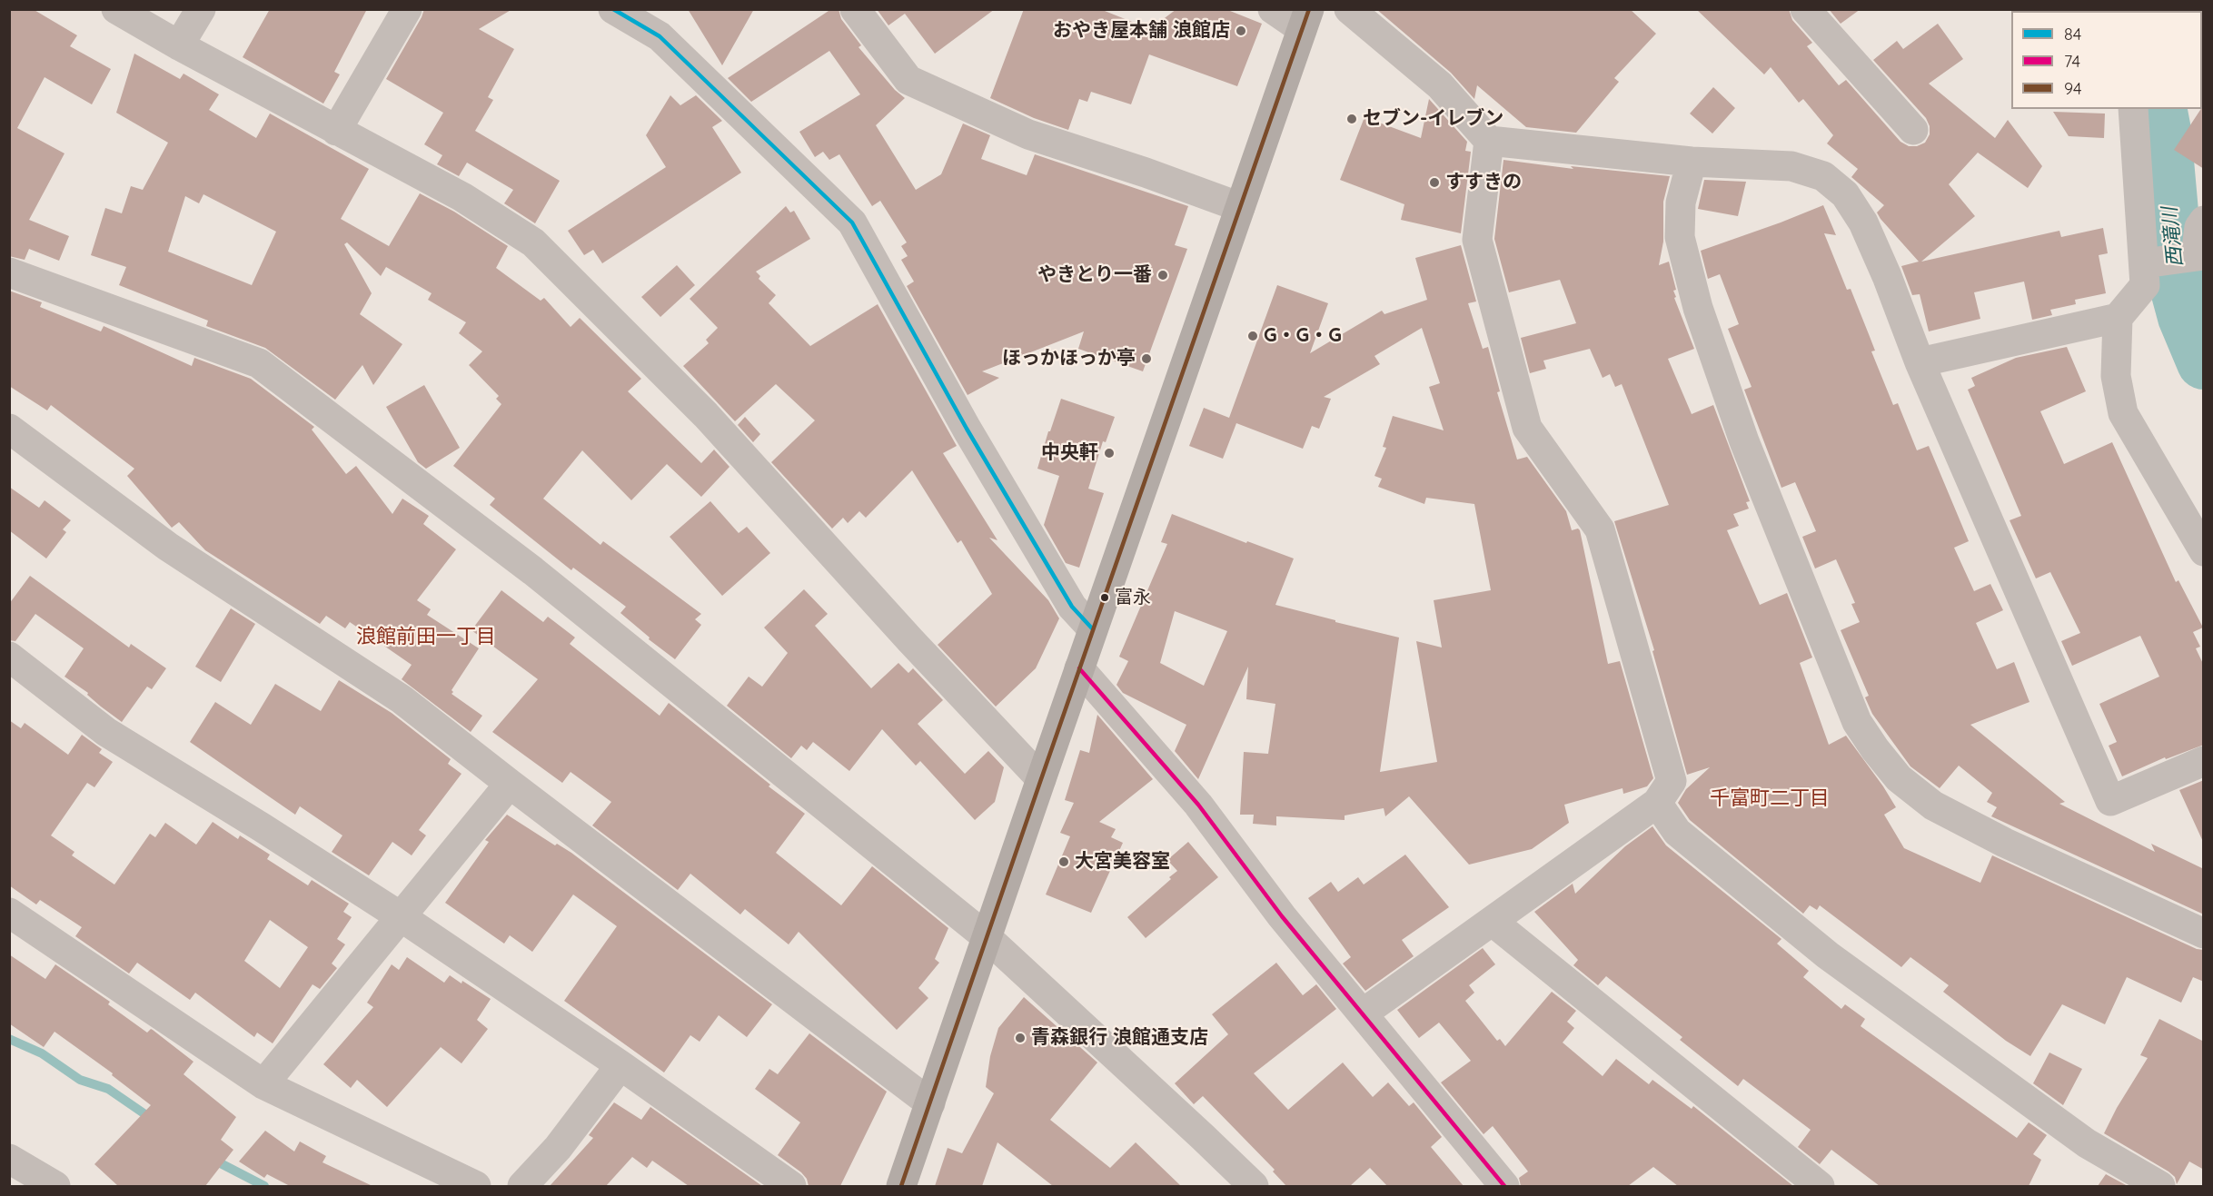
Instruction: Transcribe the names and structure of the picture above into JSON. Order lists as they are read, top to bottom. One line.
{"districts":["浪館前田一丁目","千富町二丁目"],"water":["西滝川"],"places":["おやき屋本舗 浪館店","セブン-イレブン","すすきの","やきとり一番","G・G・G","ほっかほっか亭","中央軒","富永","大宮美容室","青森銀行 浪館通支店"],"lines":["transit line 84","transit line 94","transit line 74"],"legend":["84","74","94"]}
